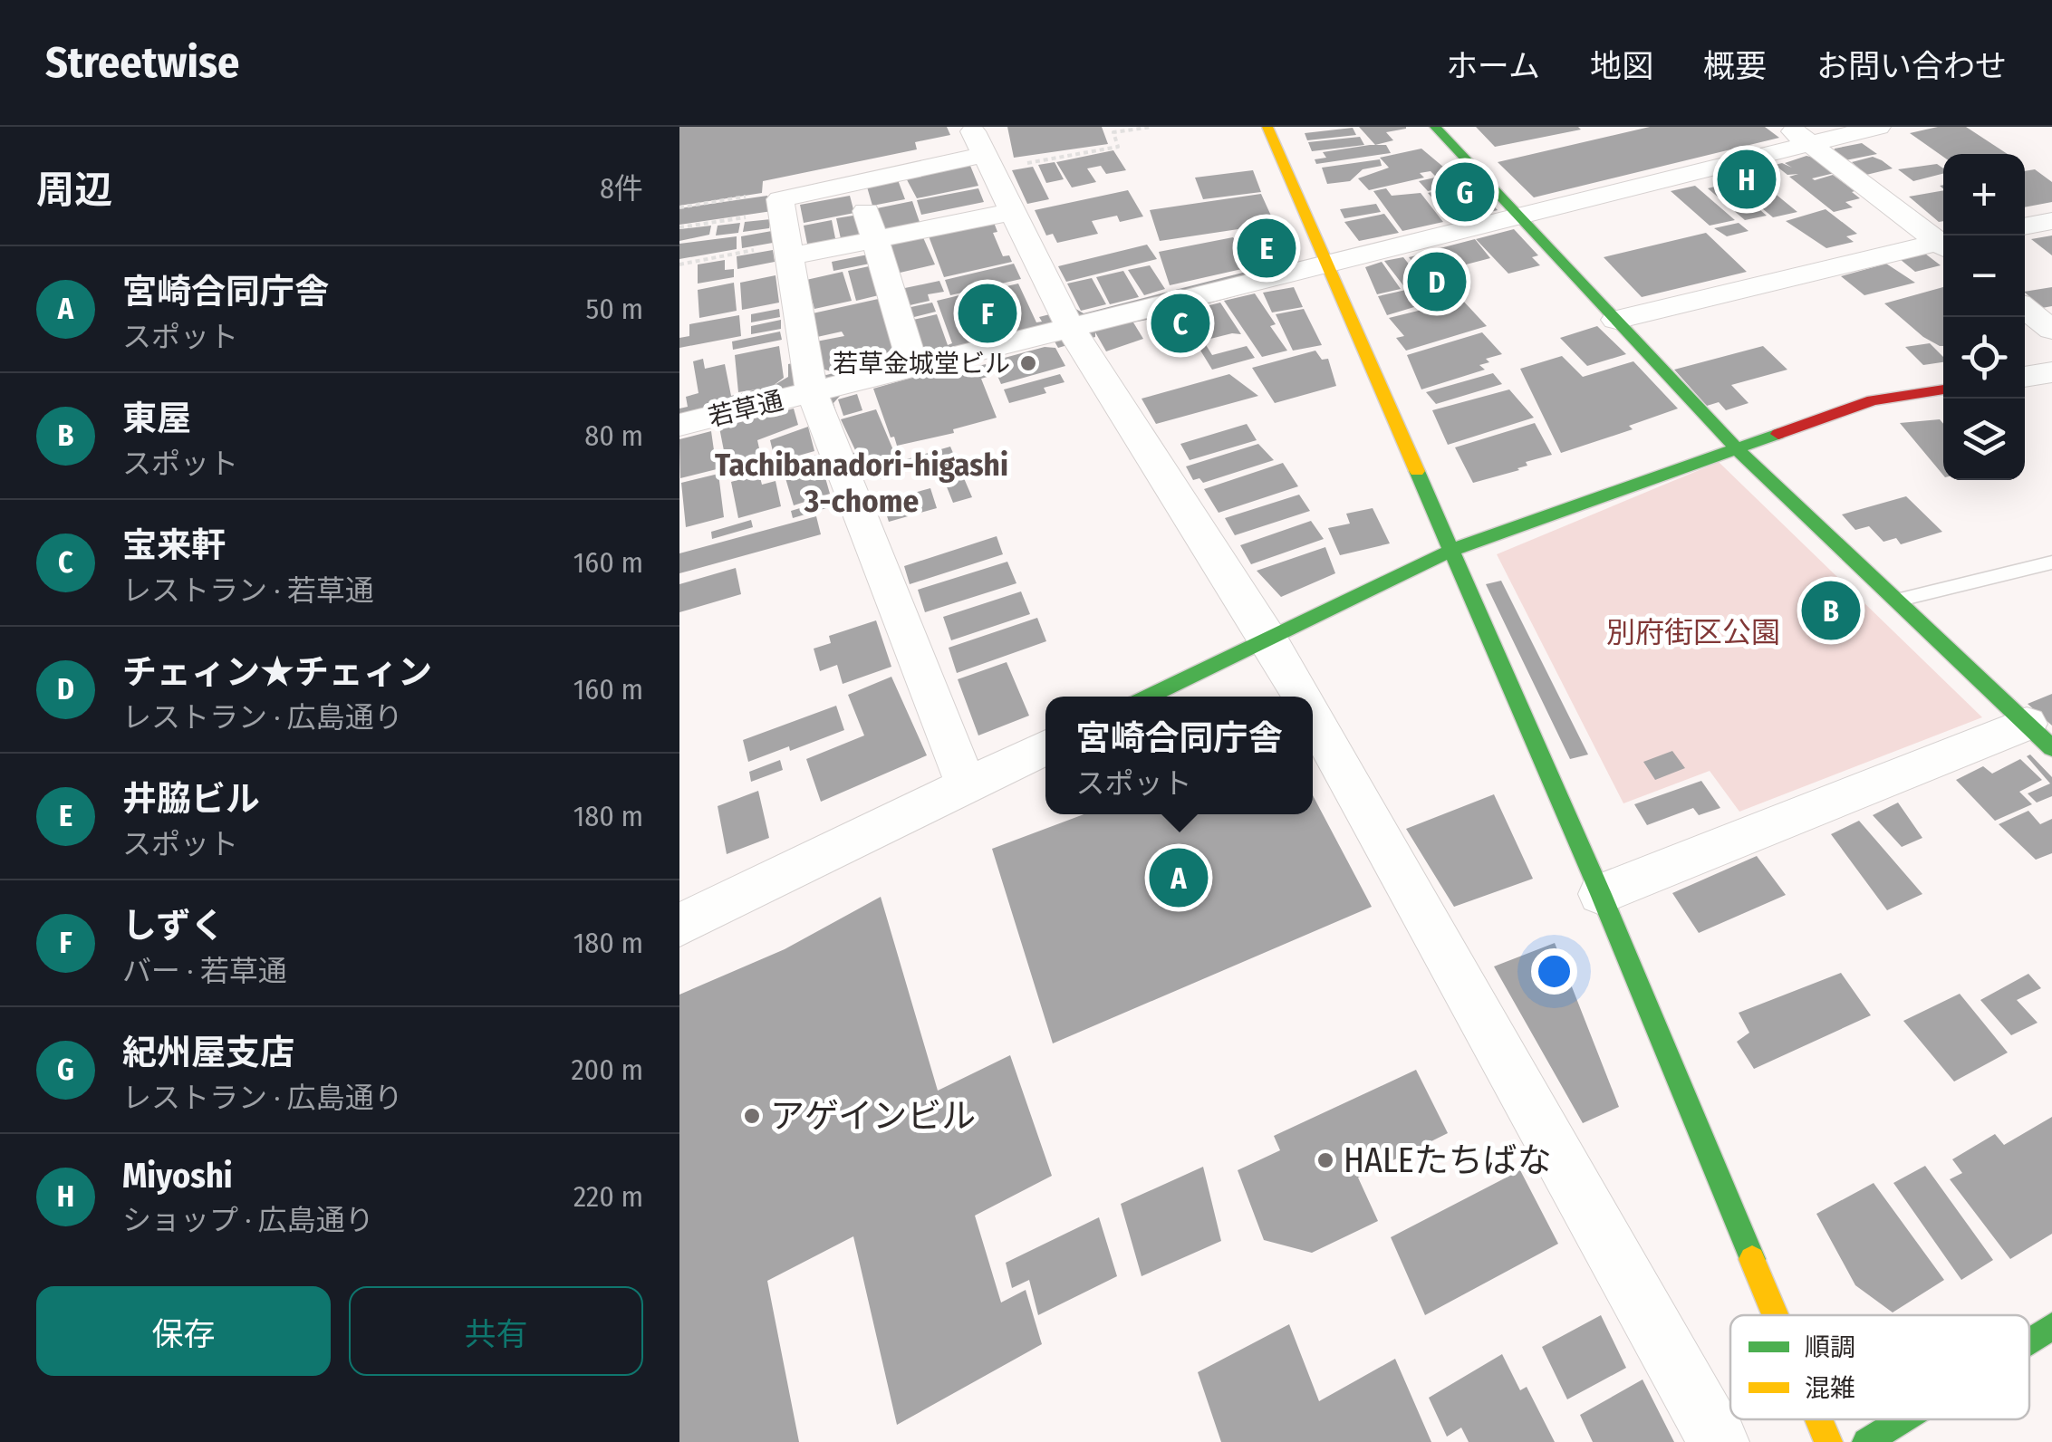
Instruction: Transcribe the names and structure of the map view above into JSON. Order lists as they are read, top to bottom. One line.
{"streets":{"street":["若草通"]},"districts":["Tachibanadori-higashi 3-chome"],"parks":["別府街区公園"],"places":["若草金城堂ビル","アゲインビル","HALEたちばな"],"legend":["順調","混雑"],"page":{"header":"Streetwise","nav":["ホーム","地図","概要","お問い合わせ"],"heading":["周辺","8件"],"pins":["H","G","E","D","F","C","B","A"],"map_buttons":["+","−"],"list":[{"mark":"A","name":"宮崎合同庁舎","note":"スポット","value":"50 m"},{"mark":"B","name":"東屋","note":"スポット","value":"80 m"},{"mark":"C","name":"宝来軒","note":"レストラン · 若草通","value":"160 m"},{"mark":"D","name":"チェィン★チェィン","note":"レストラン · 広島通り","value":"160 m"},{"mark":"E","name":"井脇ビル","note":"スポット","value":"180 m"},{"mark":"F","name":"しずく","note":"バー · 若草通","value":"180 m"},{"mark":"G","name":"紀州屋支店","note":"レストラン · 広島通り","value":"200 m"},{"mark":"H","name":"Miyoshi","note":"ショップ · 広島通り","value":"220 m"}],"popup":["宮崎合同庁舎","スポット"],"buttons":["保存","共有"]}}
